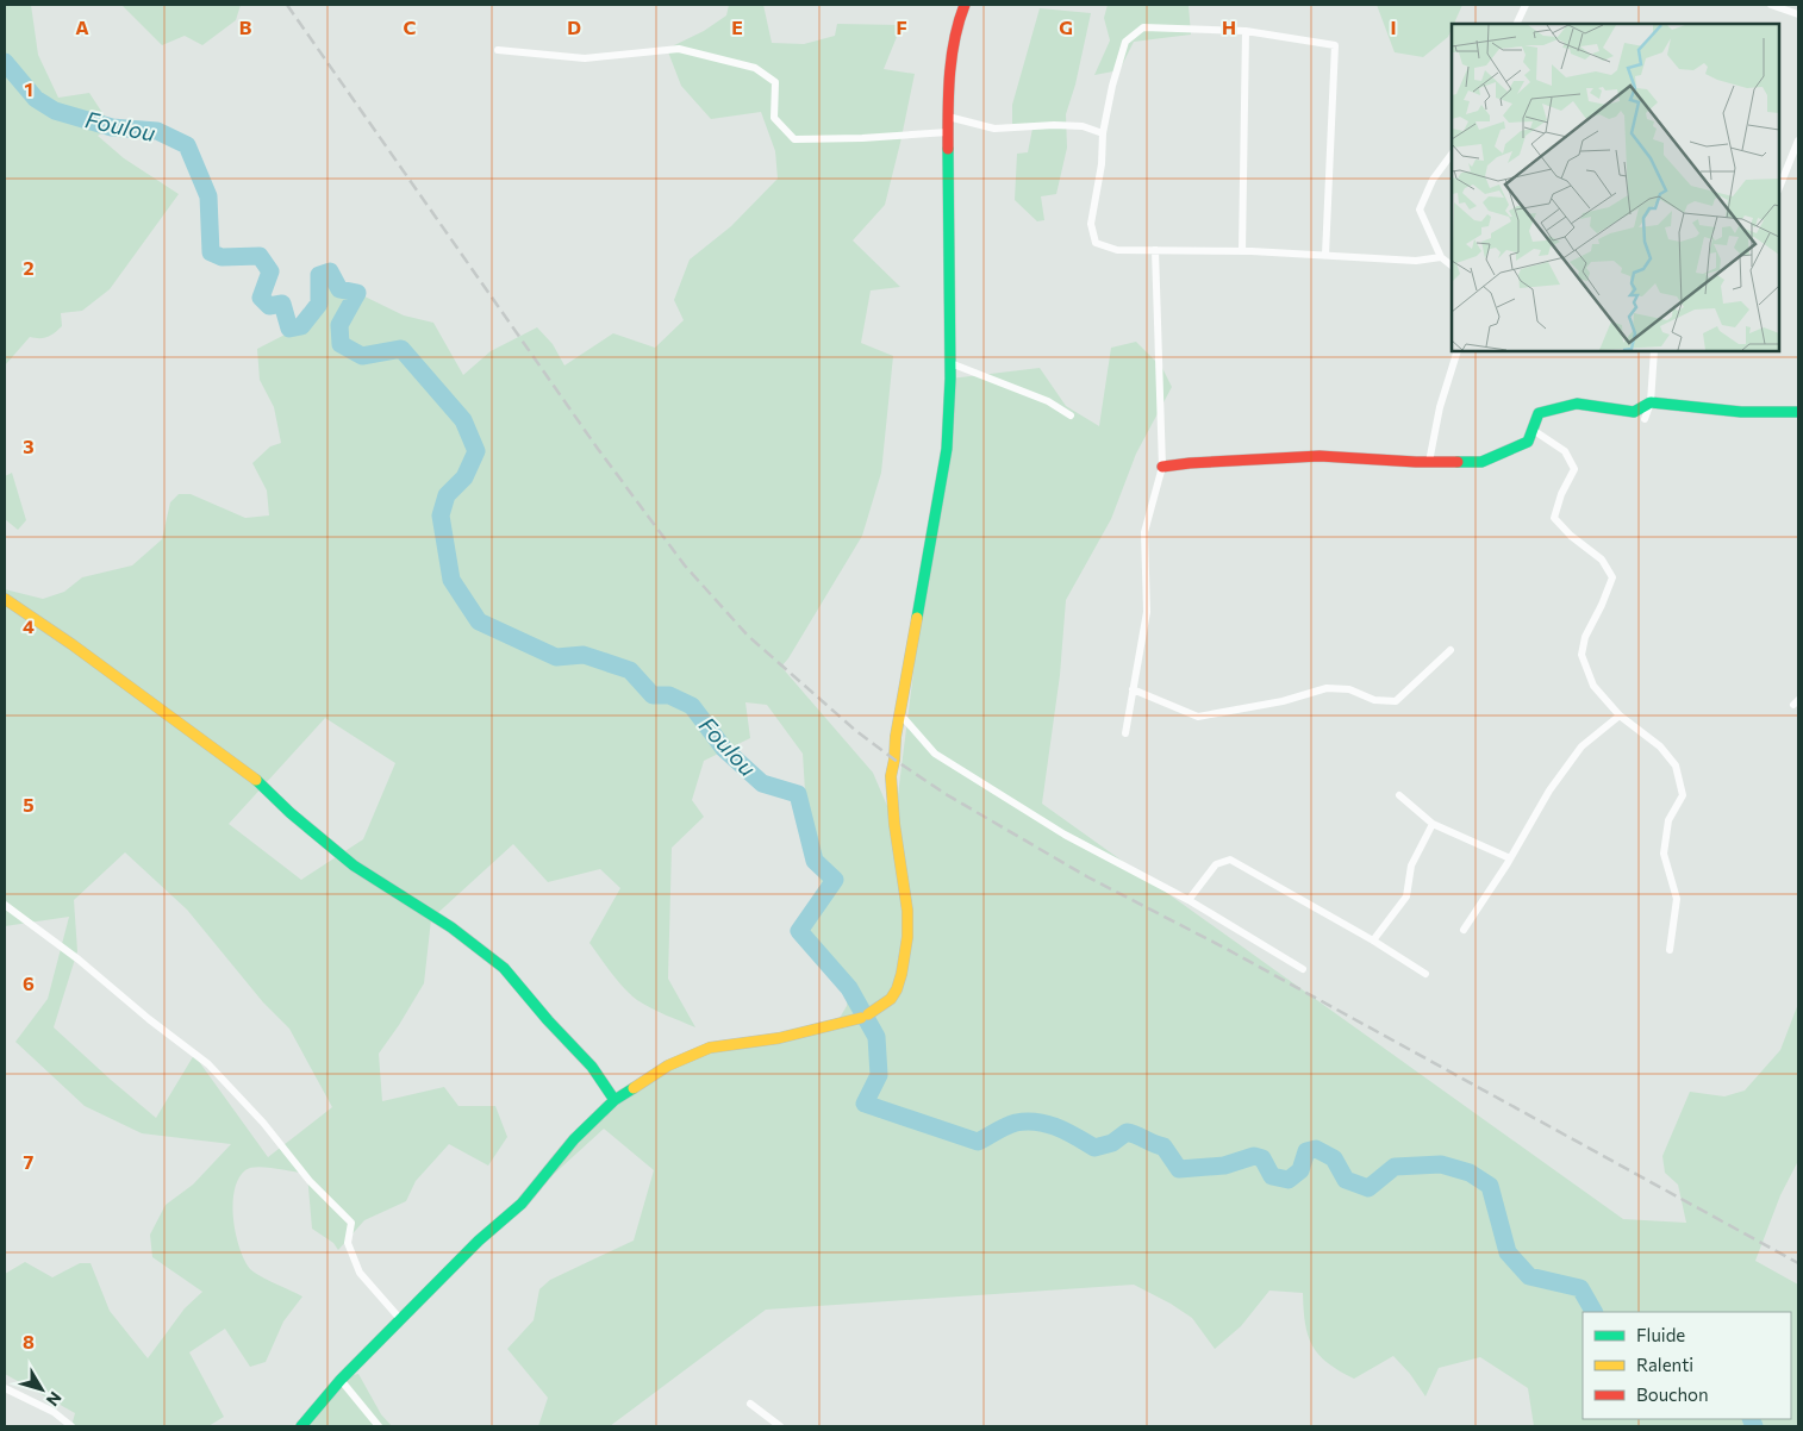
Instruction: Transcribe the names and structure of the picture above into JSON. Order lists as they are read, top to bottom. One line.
{"water":["Foulou"],"legend":["Fluide","Ralenti","Bouchon"],"north":"bottom right","grid":{"columns":["A","B","C","D","E","F","G","H","I"],"rows":["1","2","3","4","5","6","7","8"]}}
